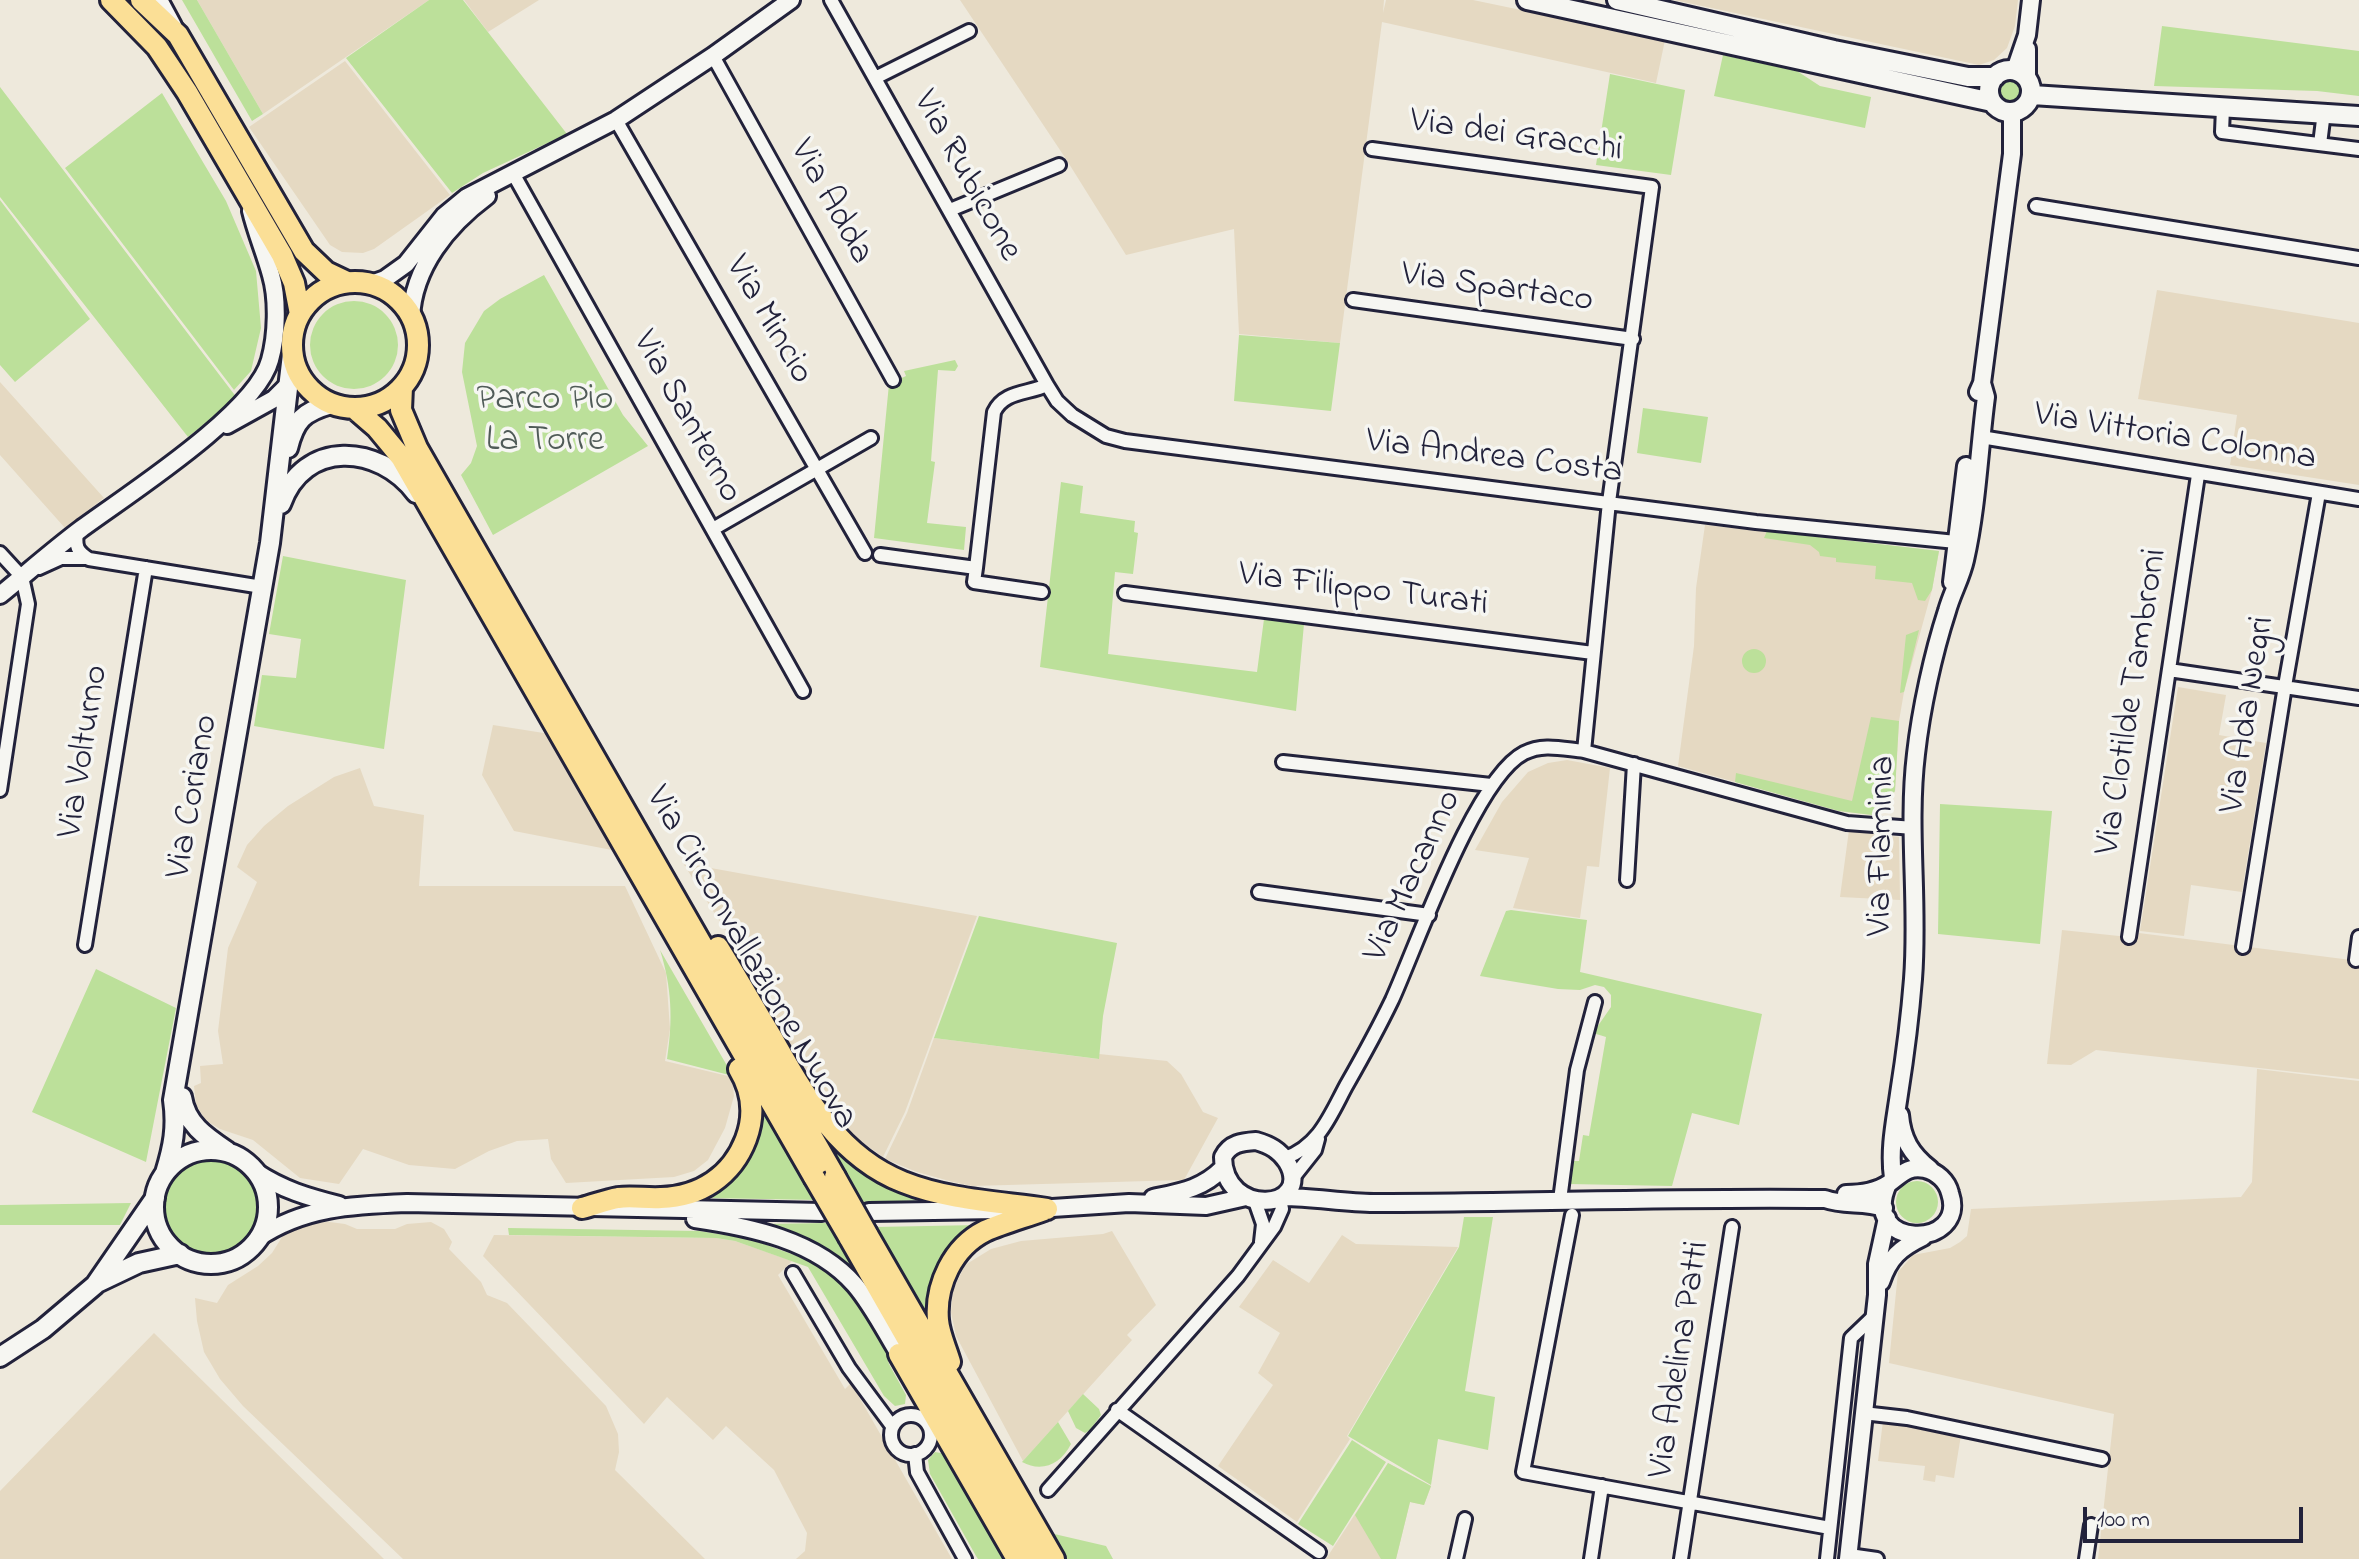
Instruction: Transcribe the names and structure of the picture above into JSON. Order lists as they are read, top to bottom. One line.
{"streets":{"main road":["Via Coriano","Via Circonvallazione Nuova"],"street":["Via dei Gracchi","Via Rubicone","Via Adda","Via Spartaco","Via Mincio","Via Santerno","Via Vittoria Colonna","Via Andrea Costa","Via Filippo Turati","Via Clotilde Tambroni","Via Ada Negri","Via Volturno","Via Flaminia","Via Macanno","Via Adelina Patti"]},"crossings":[["Via dei Gracchi","Via Spartaco"],["Via Rubicone","Via Andrea Costa"],["Via Vittoria Colonna","Via Clotilde Tambroni"],["Via Vittoria Colonna","Via Ada Negri"],["Via Vittoria Colonna","Via Flaminia"],["Via Andrea Costa","Via Flaminia"],["Via Coriano","Via Circonvallazione Nuova"],["Via Flaminia","Via Macanno"]],"parks":["Parco Pio La Torre"],"scale_bar":"100 m"}
